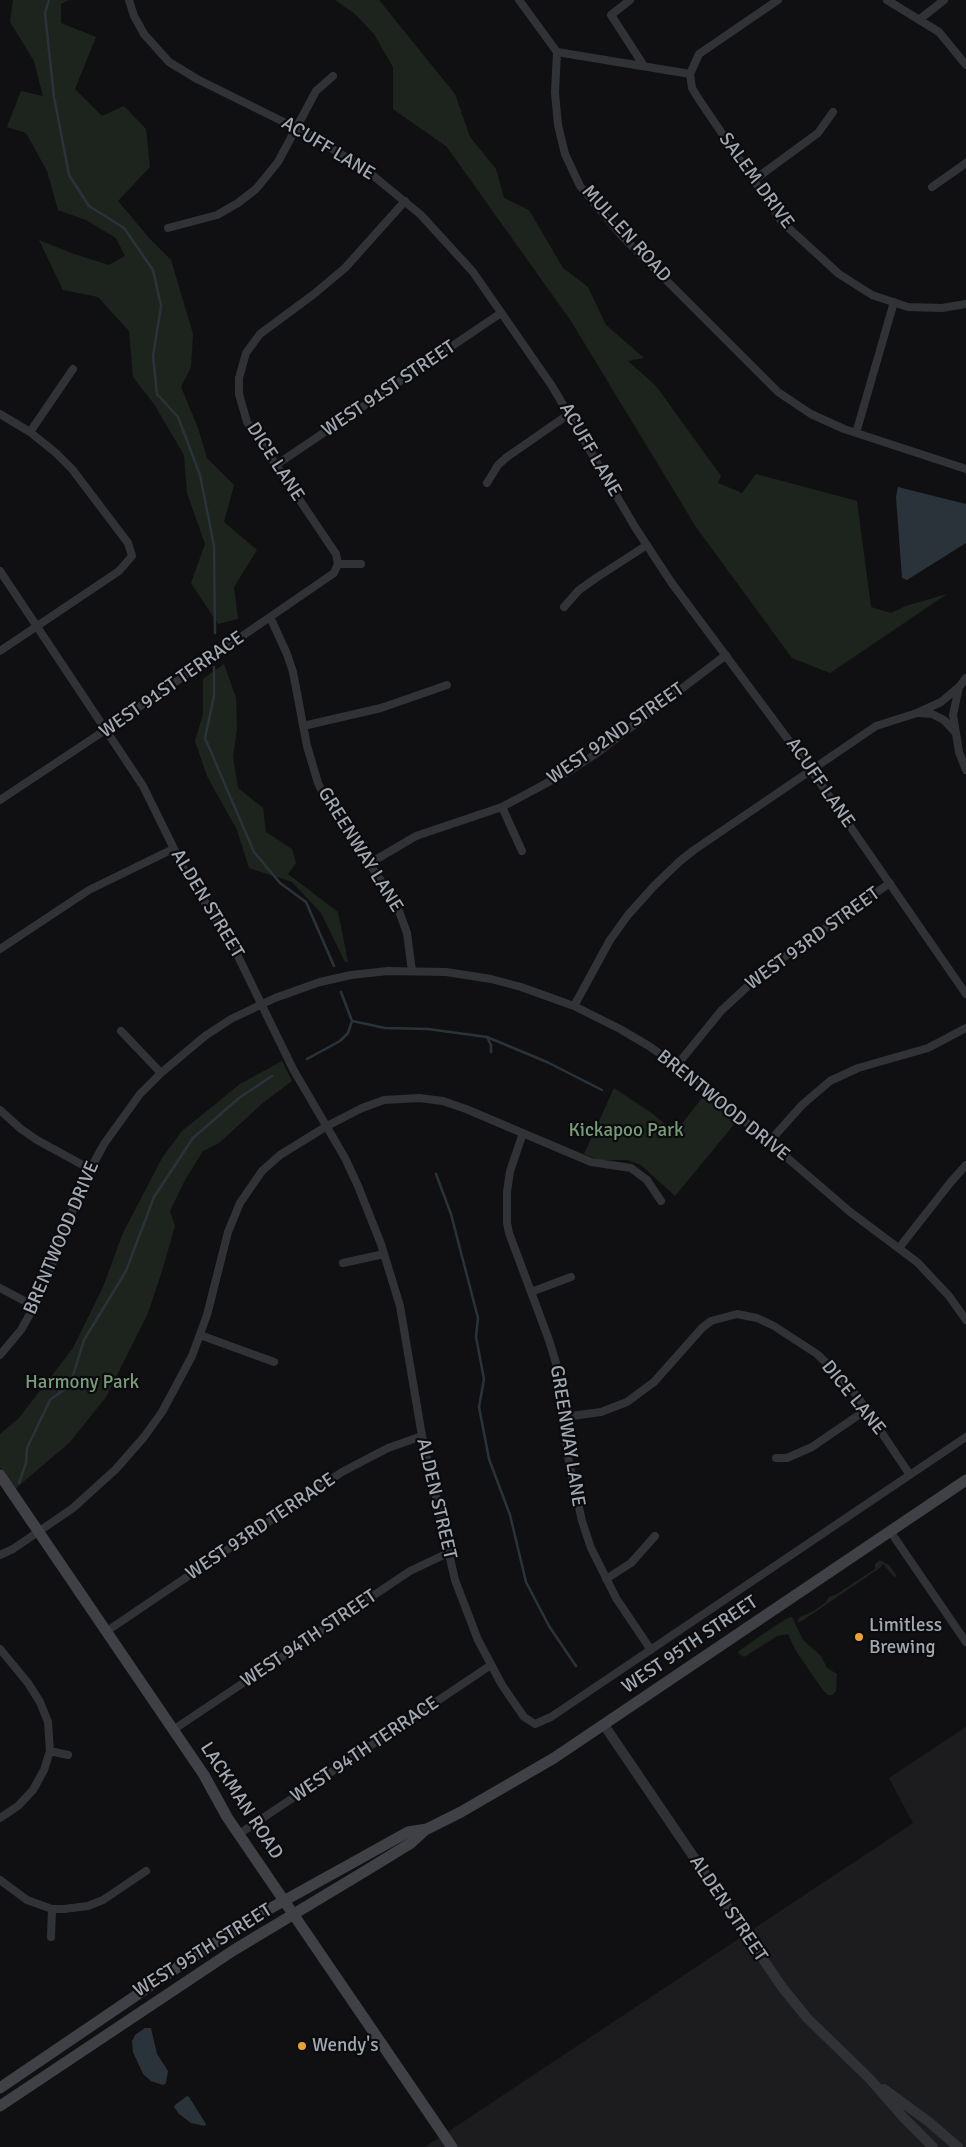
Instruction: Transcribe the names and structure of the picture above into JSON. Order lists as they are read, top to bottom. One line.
{"streets":{"main road":["WEST 95TH STREET","LACKMAN ROAD"],"street":["ACUFF LANE","SALEM DRIVE","MULLEN ROAD","WEST 91ST STREET","DICE LANE","WEST 91ST TERRACE","WEST 92ND STREET","GREENWAY LANE","ALDEN STREET","WEST 93RD STREET","BRENTWOOD DRIVE","WEST 93RD TERRACE","WEST 94TH STREET","WEST 94TH TERRACE"]},"crossings":[["ACUFF LANE","WEST 91ST STREET"],["ACUFF LANE","DICE LANE"],["ACUFF LANE","WEST 92ND STREET"],["ACUFF LANE","WEST 93RD STREET"],["WEST 91ST STREET","DICE LANE"],["DICE LANE","WEST 91ST TERRACE"],["DICE LANE","GREENWAY LANE"],["DICE LANE","WEST 95TH STREET"],["WEST 91ST TERRACE","GREENWAY LANE"],["WEST 91ST TERRACE","ALDEN STREET"],["WEST 92ND STREET","GREENWAY LANE"],["GREENWAY LANE","BRENTWOOD DRIVE"],["GREENWAY LANE","WEST 95TH STREET"],["ALDEN STREET","BRENTWOOD DRIVE"],["ALDEN STREET","WEST 93RD TERRACE"],["ALDEN STREET","WEST 94TH STREET"],["ALDEN STREET","WEST 95TH STREET"],["ALDEN STREET","WEST 94TH TERRACE"],["WEST 93RD STREET","BRENTWOOD DRIVE"],["WEST 93RD TERRACE","LACKMAN ROAD"],["WEST 94TH STREET","LACKMAN ROAD"],["WEST 95TH STREET","LACKMAN ROAD"],["WEST 94TH TERRACE","LACKMAN ROAD"]],"parks":["Kickapoo Park","Harmony Park"],"places":["Limitless Brewing","Wendy's"]}
